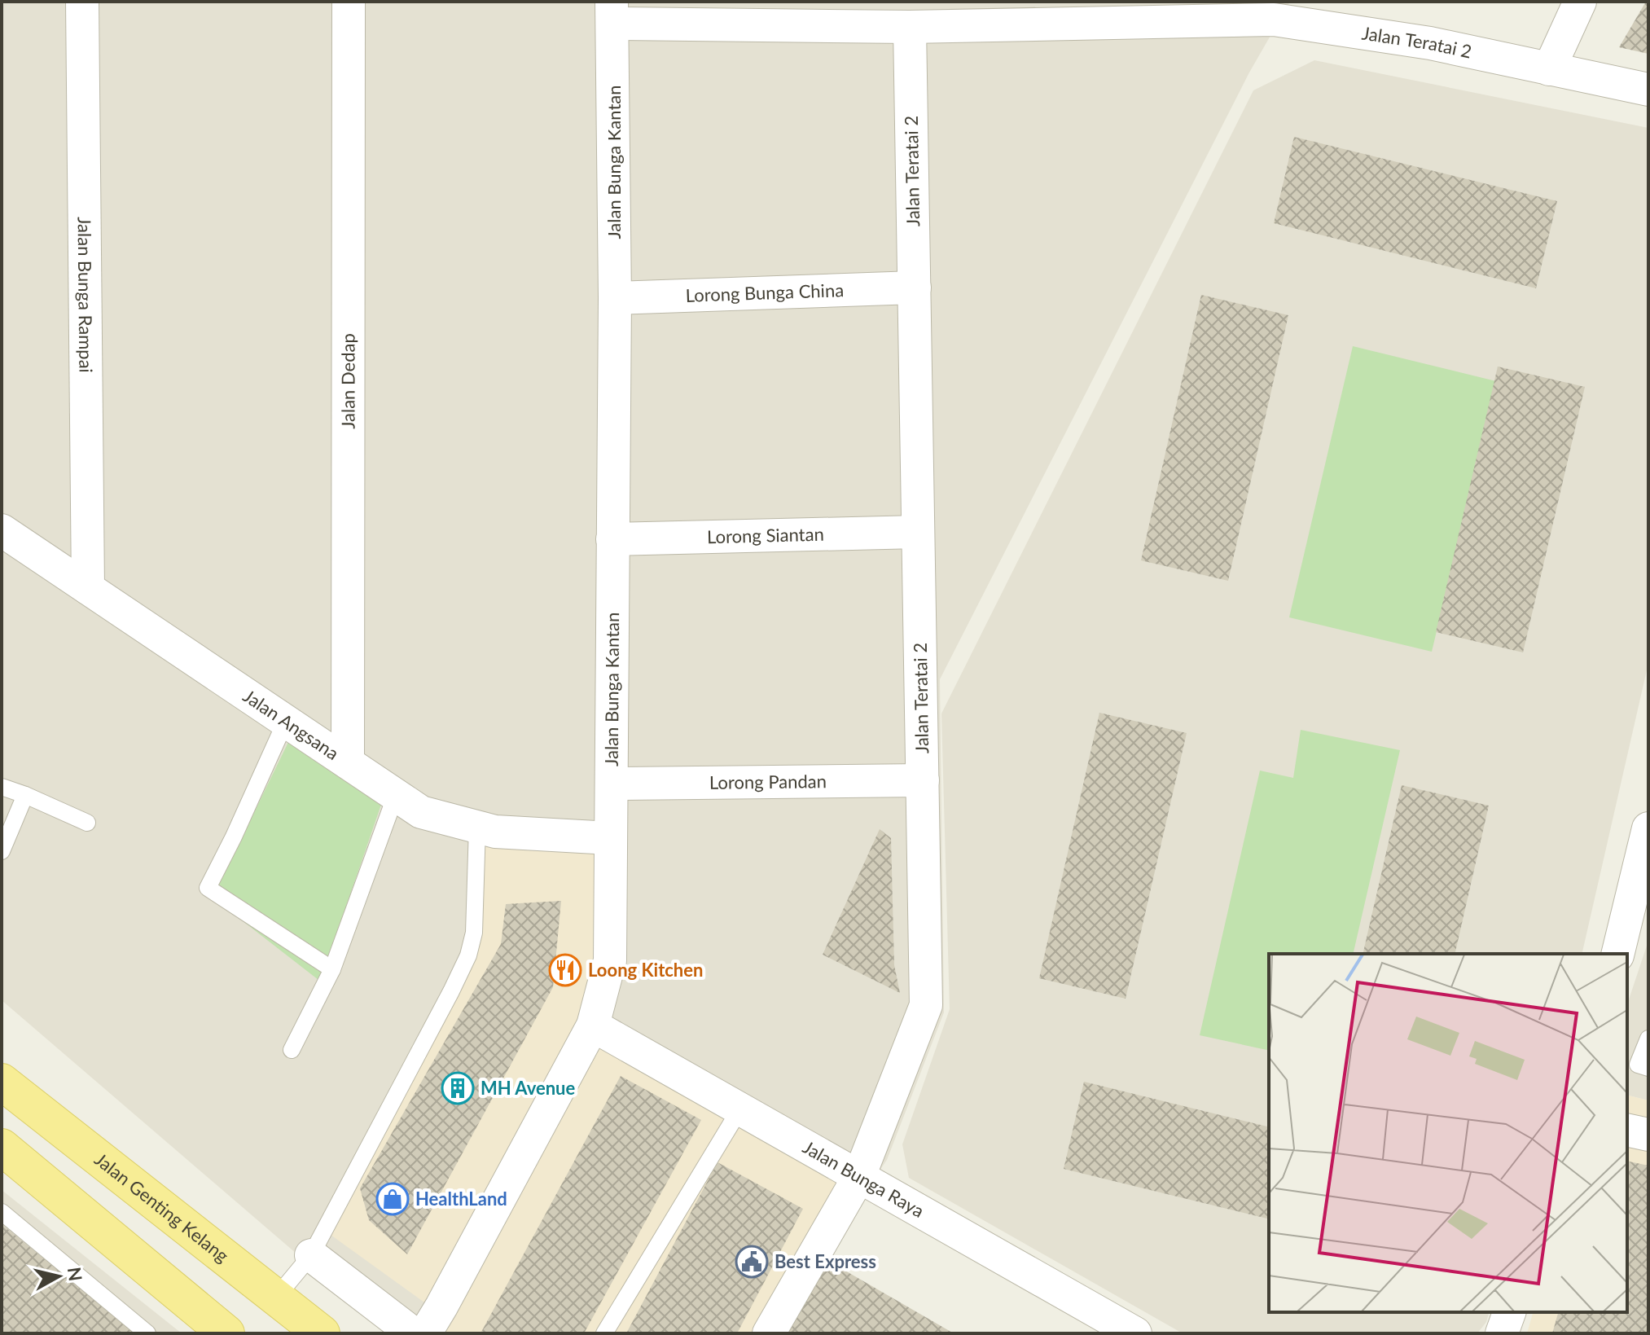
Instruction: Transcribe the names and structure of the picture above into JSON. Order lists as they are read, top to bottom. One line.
{"streets":{"main road":["Jalan Genting Kelang"],"street":["Jalan Teratai 2","Jalan Bunga Kantan","Lorong Bunga China","Jalan Bunga Rampai","Jalan Dedap","Lorong Siantan","Jalan Angsana","Lorong Pandan","Jalan Bunga Raya"]},"crossings":[["Jalan Teratai 2","Jalan Bunga Kantan"],["Jalan Teratai 2","Lorong Bunga China"],["Jalan Teratai 2","Lorong Siantan"],["Jalan Teratai 2","Lorong Pandan"],["Jalan Teratai 2","Jalan Bunga Raya"],["Jalan Bunga Kantan","Lorong Bunga China"],["Jalan Bunga Kantan","Lorong Siantan"],["Jalan Bunga Kantan","Jalan Angsana"],["Jalan Bunga Kantan","Lorong Pandan"],["Jalan Bunga Kantan","Jalan Bunga Raya"],["Jalan Bunga Rampai","Jalan Angsana"],["Jalan Dedap","Jalan Angsana"]],"places":{"restaurant":["Loong Kitchen"],"building":["MH Avenue"],"shop":["HealthLand"],"public building":["Best Express"]},"north":"right"}
